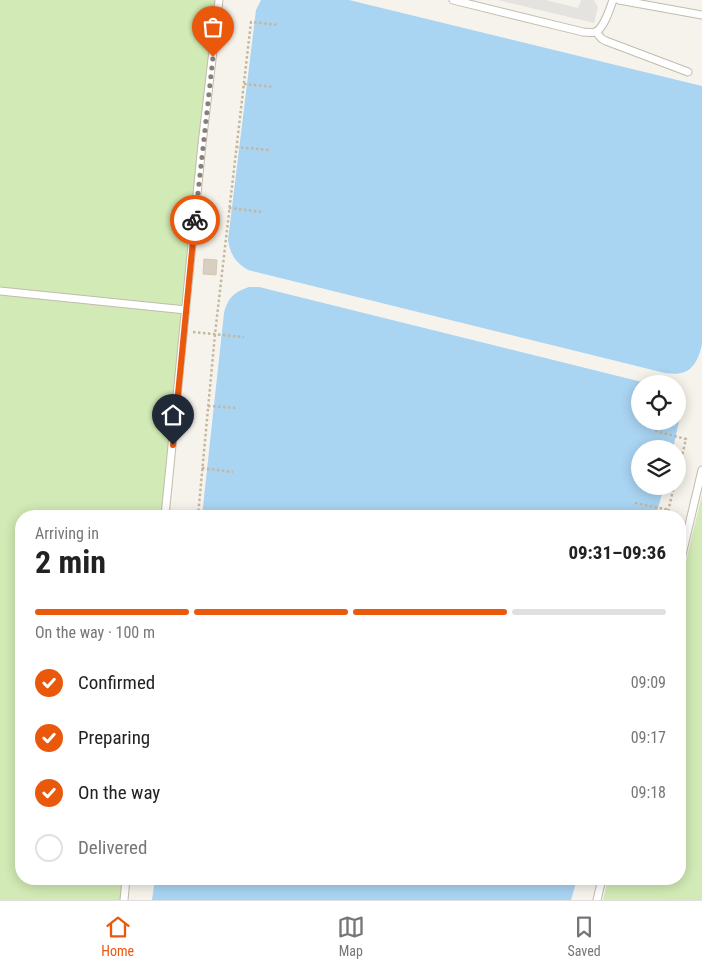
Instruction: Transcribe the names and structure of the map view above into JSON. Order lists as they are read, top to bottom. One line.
{"page":{"heading":["2 min","Arriving in","09:31–09:36"],"bar":"On the way · 100 m","list":[["Confirmed","09:09"],["Preparing","09:17"],["On the way","09:18"],"Delivered"],"tabs":["Home","Map","Saved"]}}
